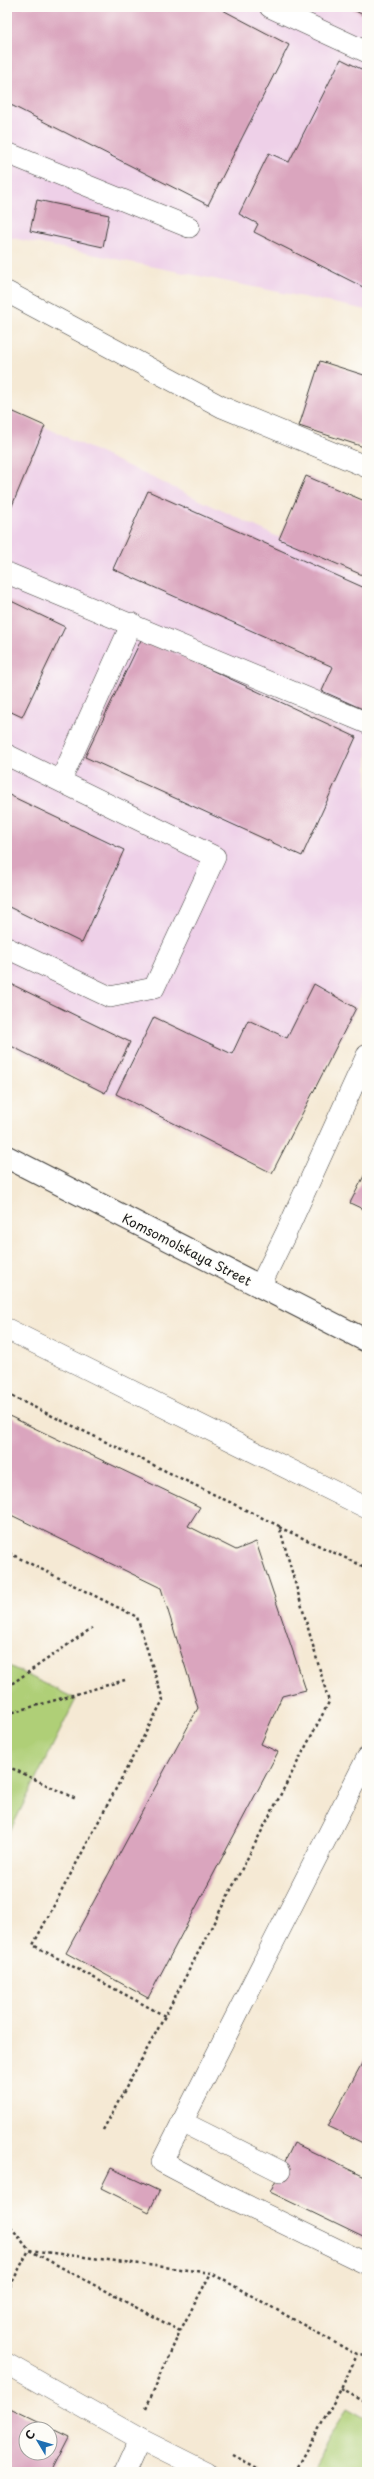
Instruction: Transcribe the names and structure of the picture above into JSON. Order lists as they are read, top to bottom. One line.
{"streets":{"main road":["Komsomolskaya Street"]},"north":"top left"}
